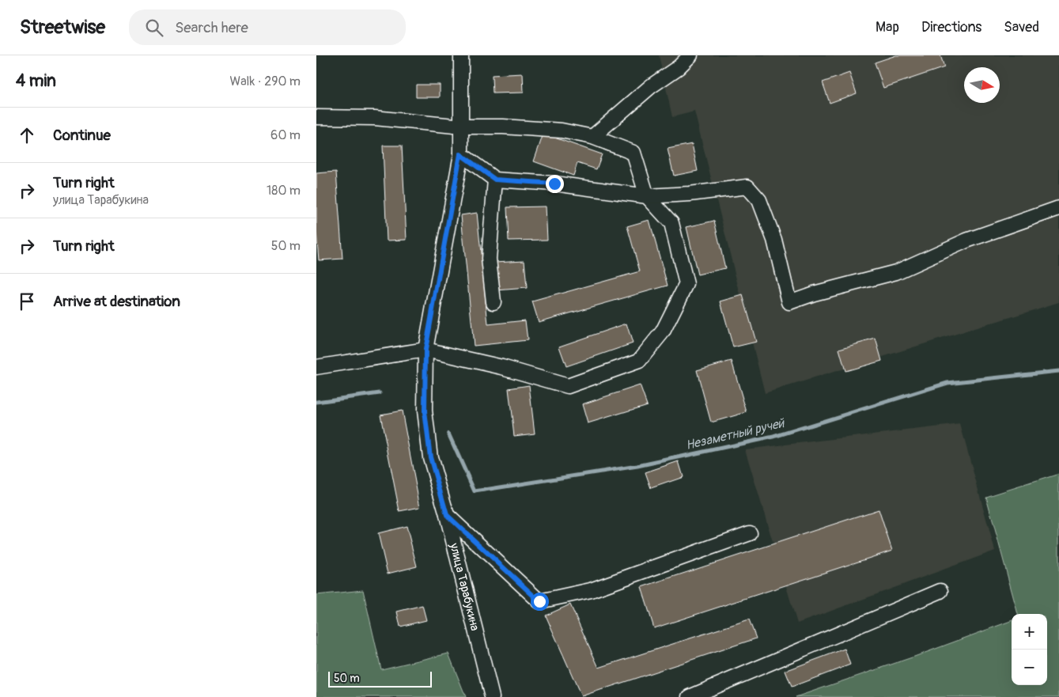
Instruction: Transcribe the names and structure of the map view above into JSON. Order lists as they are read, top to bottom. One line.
{"streets":{"street":["улица Тарабукина"]},"water":["Незаметный ручей"],"scale_bar":"50 m","north":"right","page":{"header":"Streetwise","search":"Search here","nav":["Map","Directions","Saved"],"heading":["4 min","Walk · 290 m"],"list":[["Continue","60 m"],["Turn right","улица Тарабукина","180 m"],["Turn right","50 m"],"Arrive at destination"],"map_buttons":["+","−"],"scale":"50 m"}}
